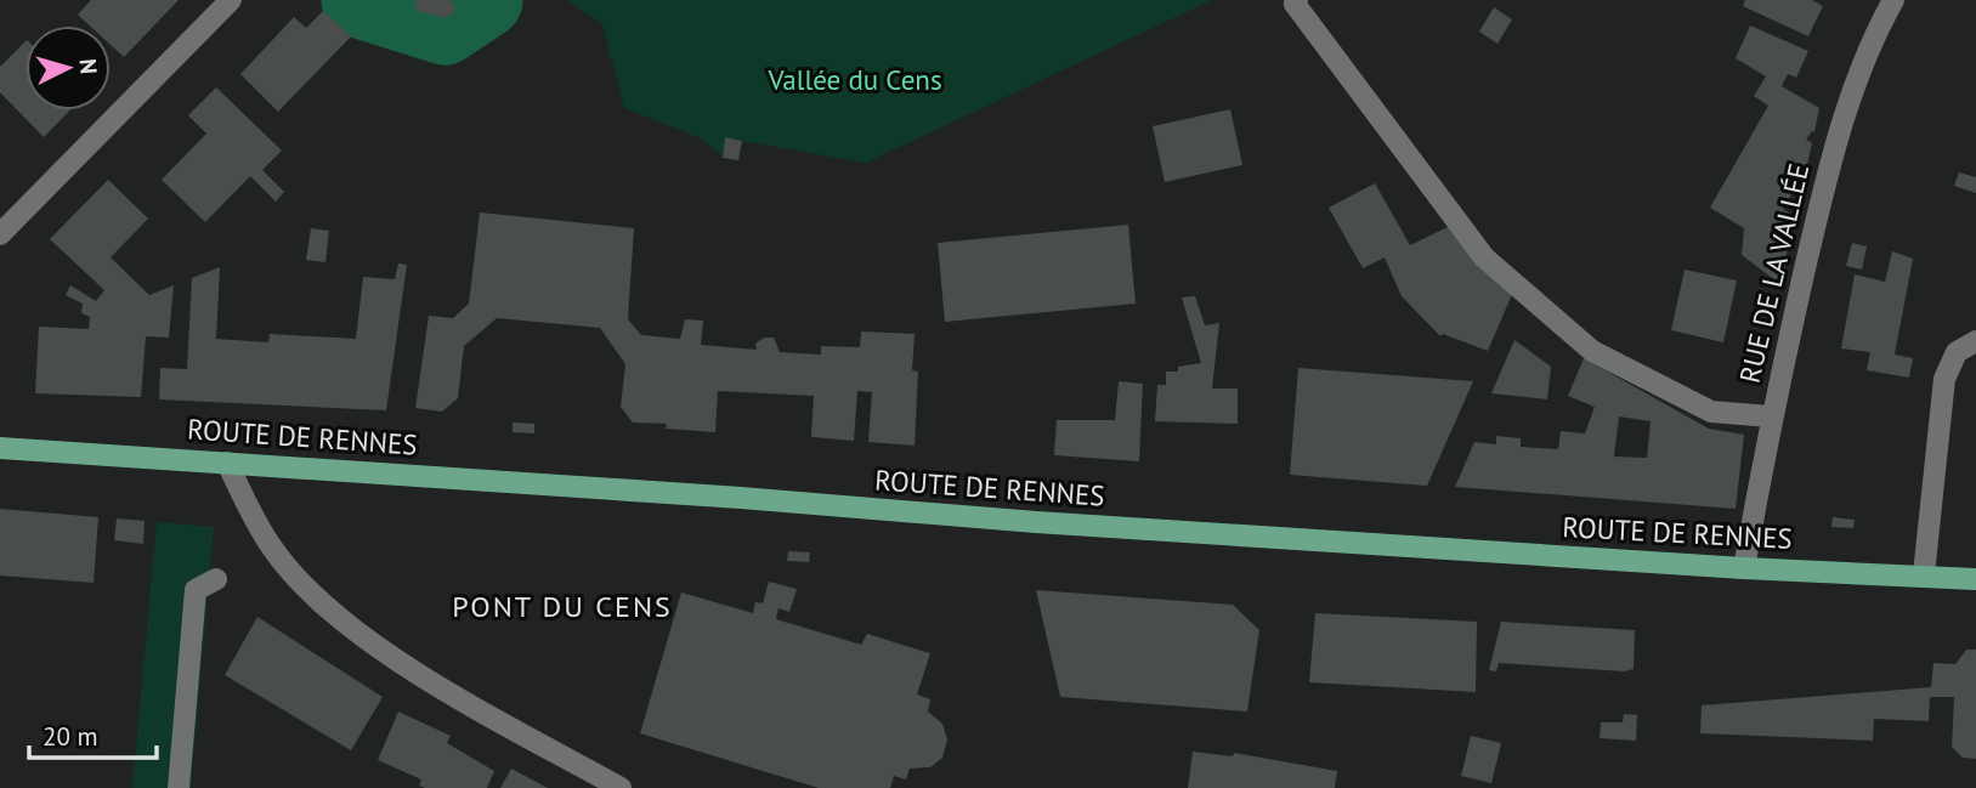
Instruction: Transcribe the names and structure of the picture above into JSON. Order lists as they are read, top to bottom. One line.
{"streets":{"main road":["ROUTE DE RENNES"],"street":["RUE DE LA VALLÉE"]},"crossings":[["RUE DE LA VALLÉE","ROUTE DE RENNES"]],"districts":["PONT DU CENS"],"parks":["Vallée du Cens"],"scale_bar":"20 m","north":"right"}
